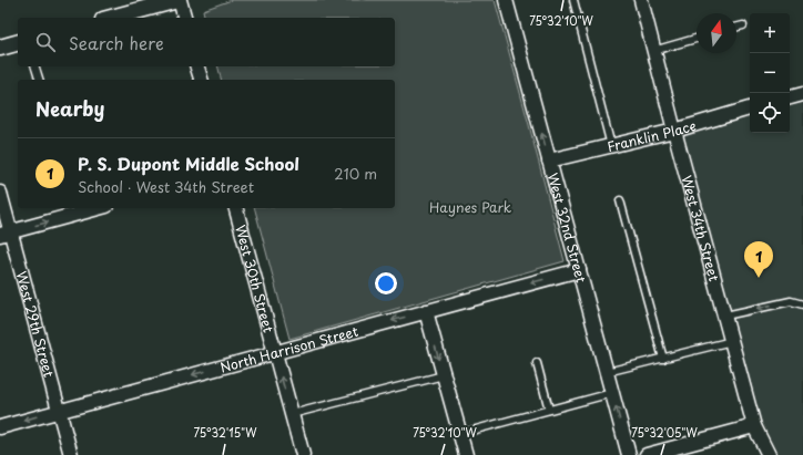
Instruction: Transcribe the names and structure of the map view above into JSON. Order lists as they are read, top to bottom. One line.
{"streets":{"street":["Franklin Place","West 32nd Street","West 34th Street","West 30th Street","West 29th Street","North Harrison Street"]},"crossings":[["Franklin Place","West 32nd Street"],["Franklin Place","West 34th Street"],["West 32nd Street","North Harrison Street"],["West 30th Street","North Harrison Street"],["West 29th Street","North Harrison Street"]],"one_way":["West 32nd Street","North Harrison Street"],"parks":["Haynes Park"],"north":"top","page":{"map_buttons":["+","−"],"search":"Search here","heading":"Nearby","list":[{"mark":"1","name":"P. S. Dupont Middle School","note":"School · West 34th Street","value":"210 m"}],"pins":"1"},"coordinates":["75°32'10\"W","75°32'15\"W","75°32'05\"W"]}
